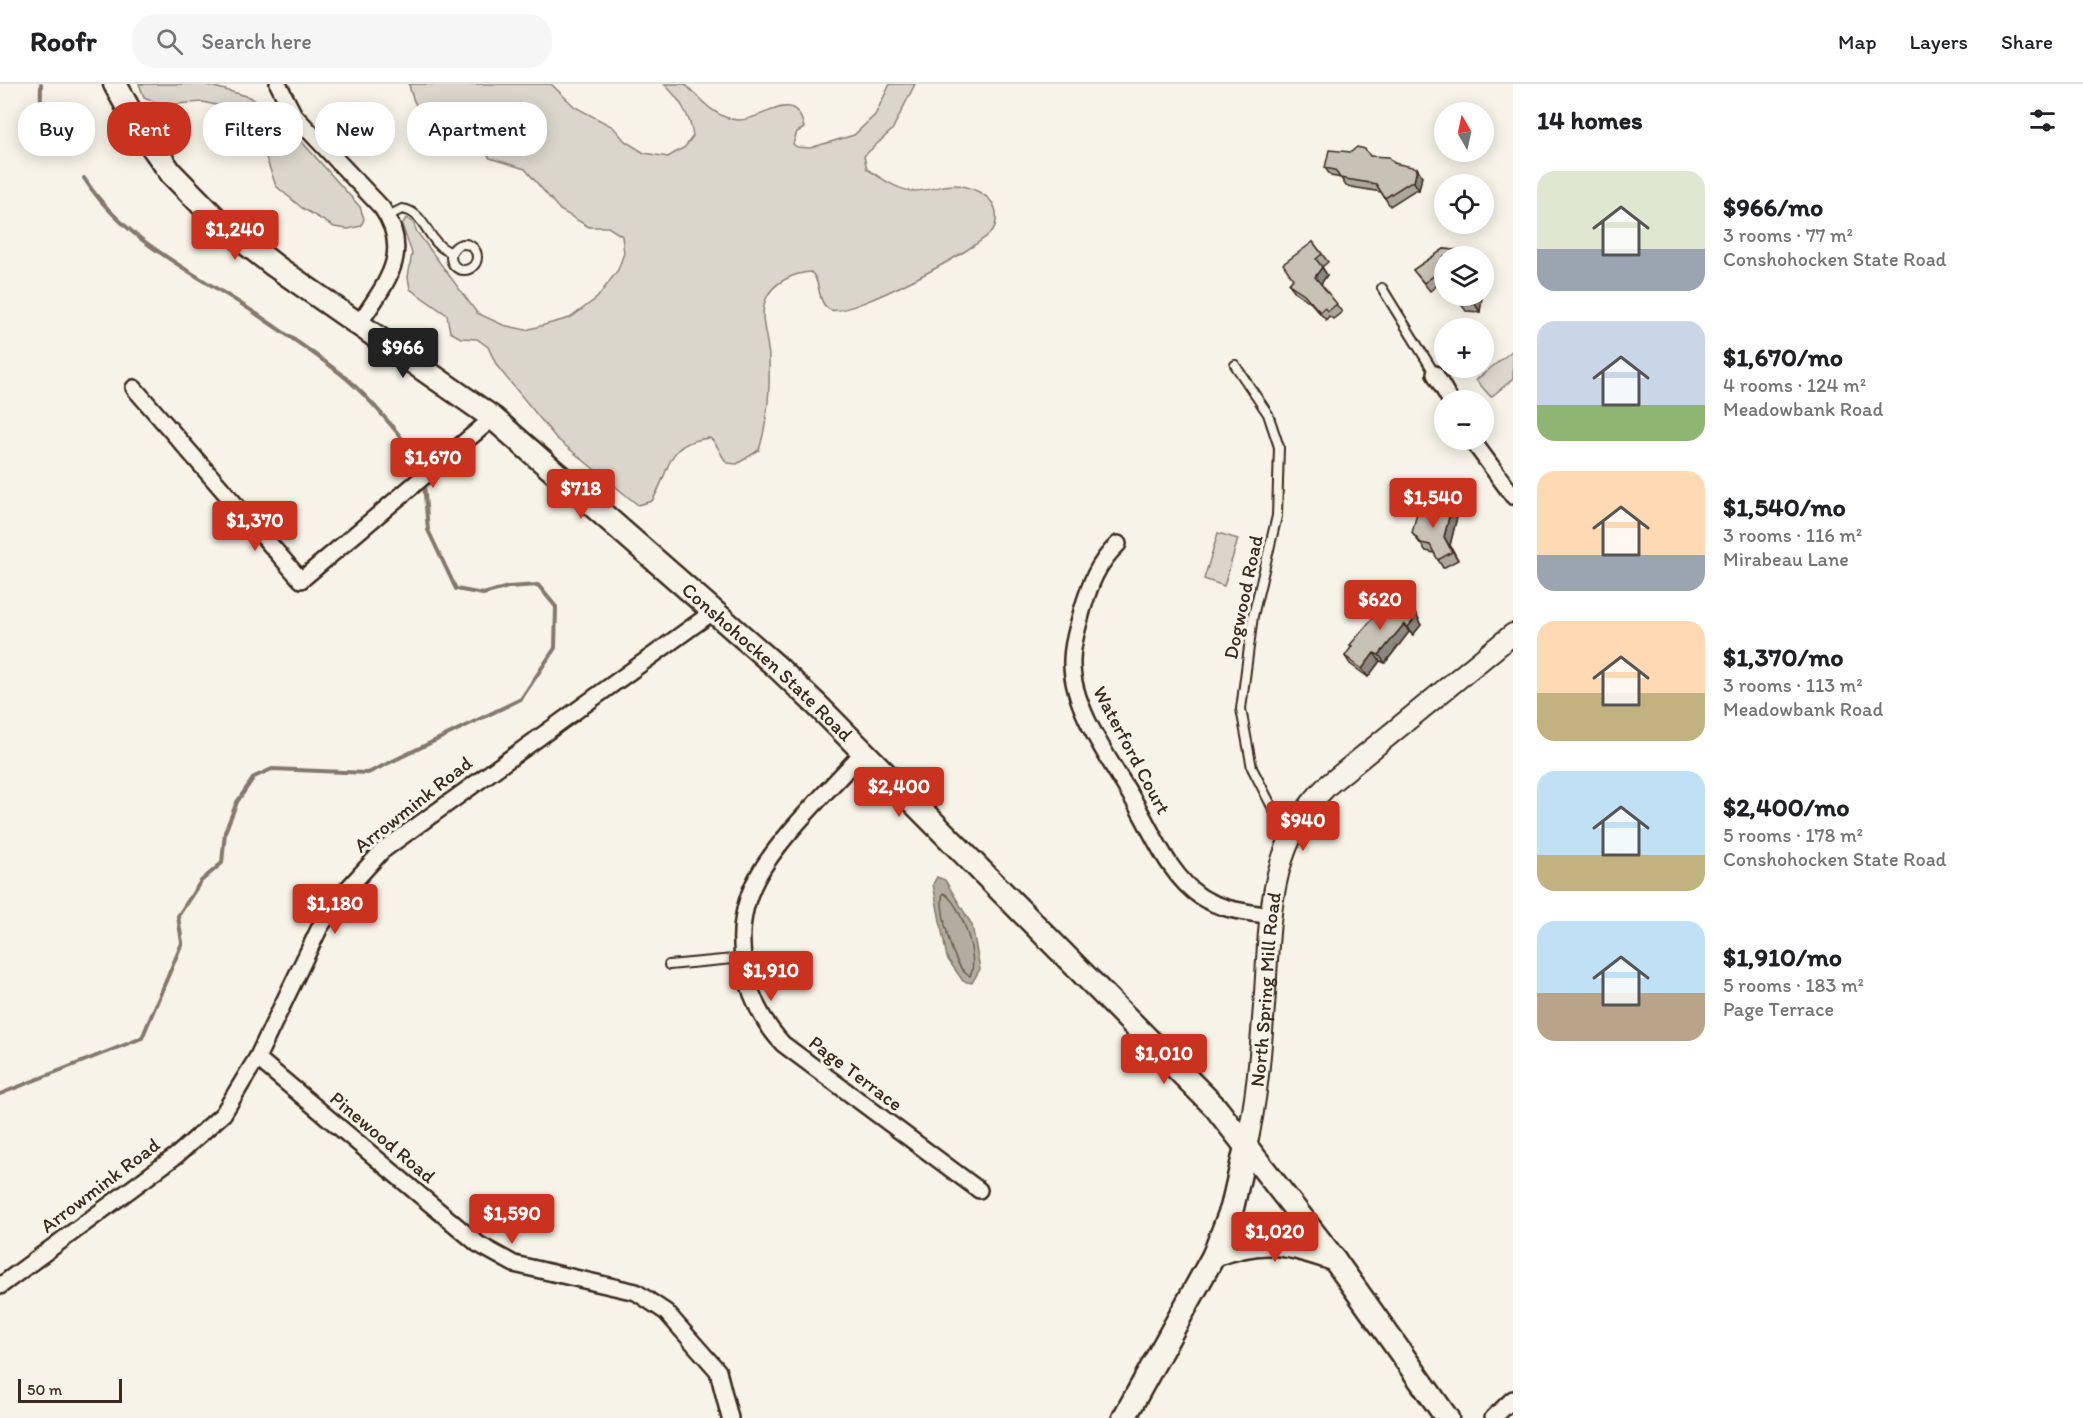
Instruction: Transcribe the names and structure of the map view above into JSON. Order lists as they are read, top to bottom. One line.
{"streets":{"main road":["Conshohocken State Road","North Spring Mill Road"],"street":["Waterford Court","Arrowmink Road","Page Terrace","Pinewood Road"],"lane":["Dogwood Road"]},"crossings":[["Dogwood Road","North Spring Mill Road"],["Conshohocken State Road","Arrowmink Road"],["Conshohocken State Road","North Spring Mill Road"],["Conshohocken State Road","Page Terrace"],["Waterford Court","North Spring Mill Road"],["Arrowmink Road","Pinewood Road"]],"scale_bar":"50 m","north":"top","page":{"header":"Roofr","search":"Search here","nav":["Map","Layers","Share"],"heading":"14 homes","map_buttons":["+","−"],"chip":["Buy","Rent","Filters","New","Apartment"],"list":[{"name":"$966/mo","note":"3 rooms · 77 m² · Conshohocken State Road"},{"name":"$1,670/mo","note":"4 rooms · 124 m² · Meadowbank Road"},{"name":"$1,540/mo","note":"3 rooms · 116 m² · Mirabeau Lane"},{"name":"$1,370/mo","note":"3 rooms · 113 m² · Meadowbank Road"},{"name":"$2,400/mo","note":"5 rooms · 178 m² · Conshohocken State Road"},{"name":"$1,910/mo","note":"5 rooms · 183 m² · Page Terrace"}],"price":["$1,240","$966","$1,670","$718","$1,540","$1,370","$620","$2,400","$940","$1,180","$1,910","$1,010","$1,590","$1,020"],"scale":"50 m"}}
